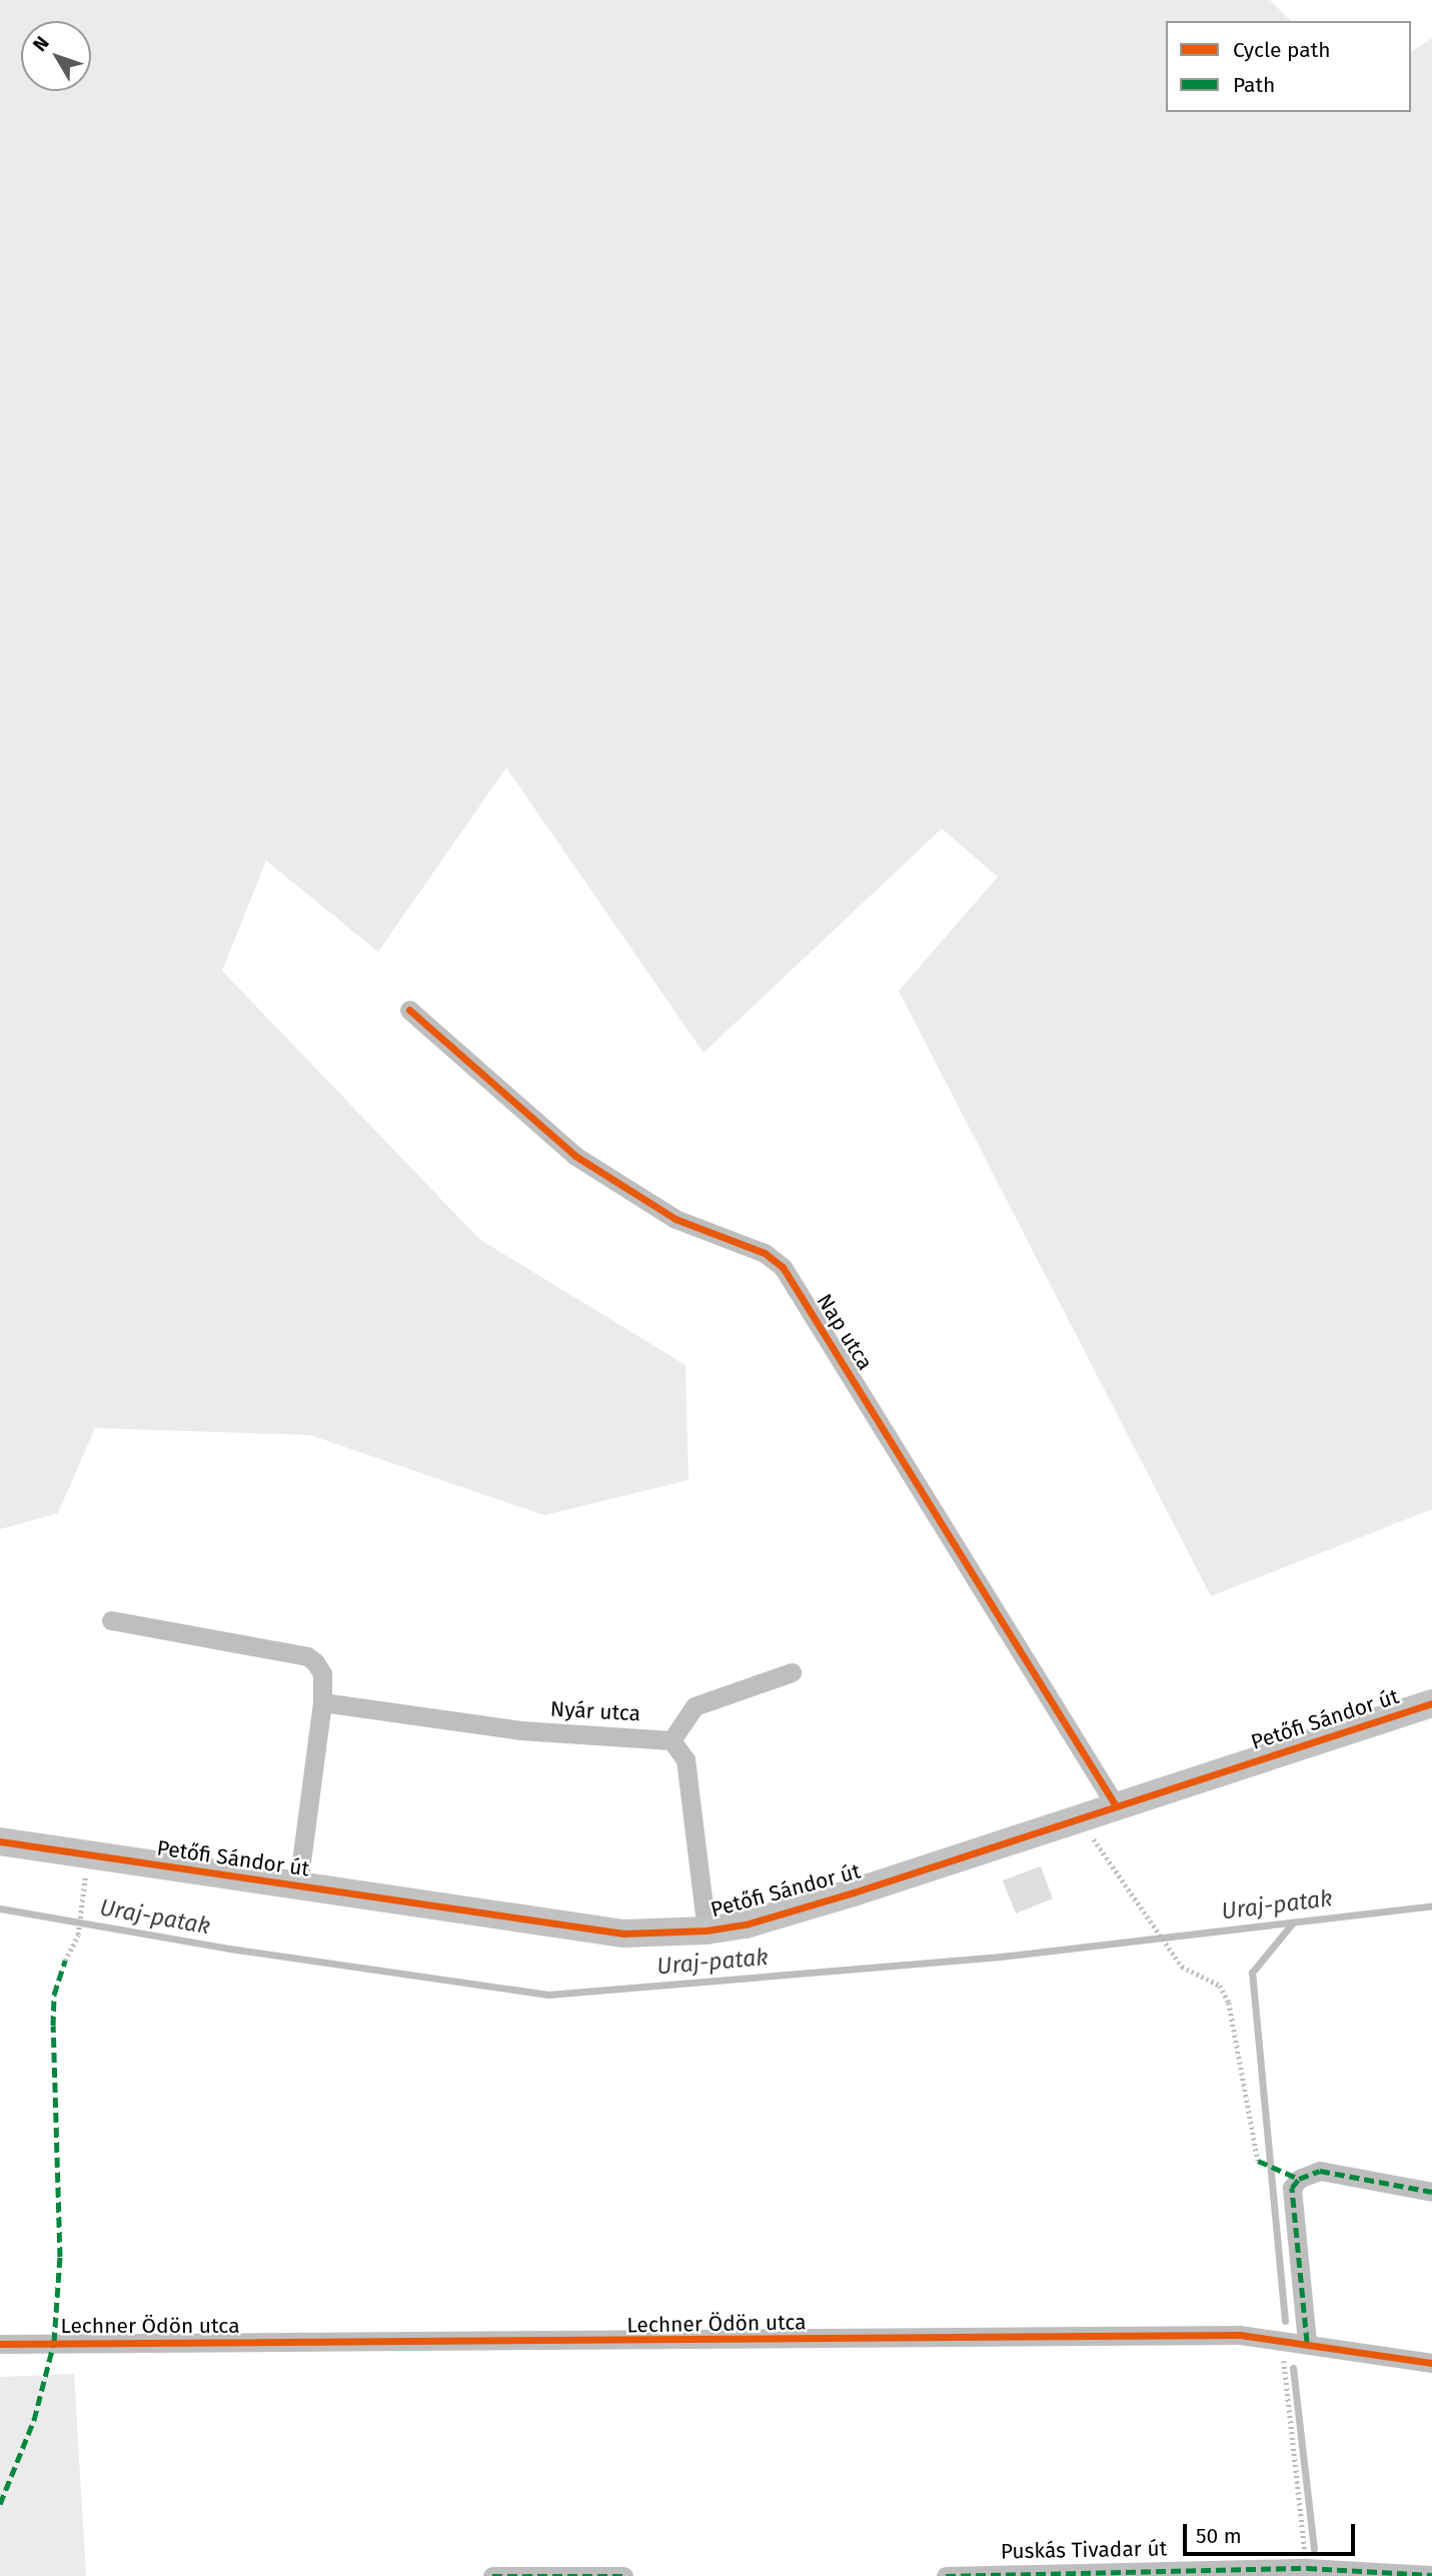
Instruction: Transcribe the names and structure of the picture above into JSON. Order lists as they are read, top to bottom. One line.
{"streets":{"street":["Nap utca","Nyár utca","Petőfi Sándor út","Lechner Ödön utca","Puskás Tivadar út"]},"crossings":[["Nap utca","Petőfi Sándor út"]],"water":["Uraj-patak"],"legend":["Cycle path","Path"],"scale_bar":"50 m","north":"top left"}
